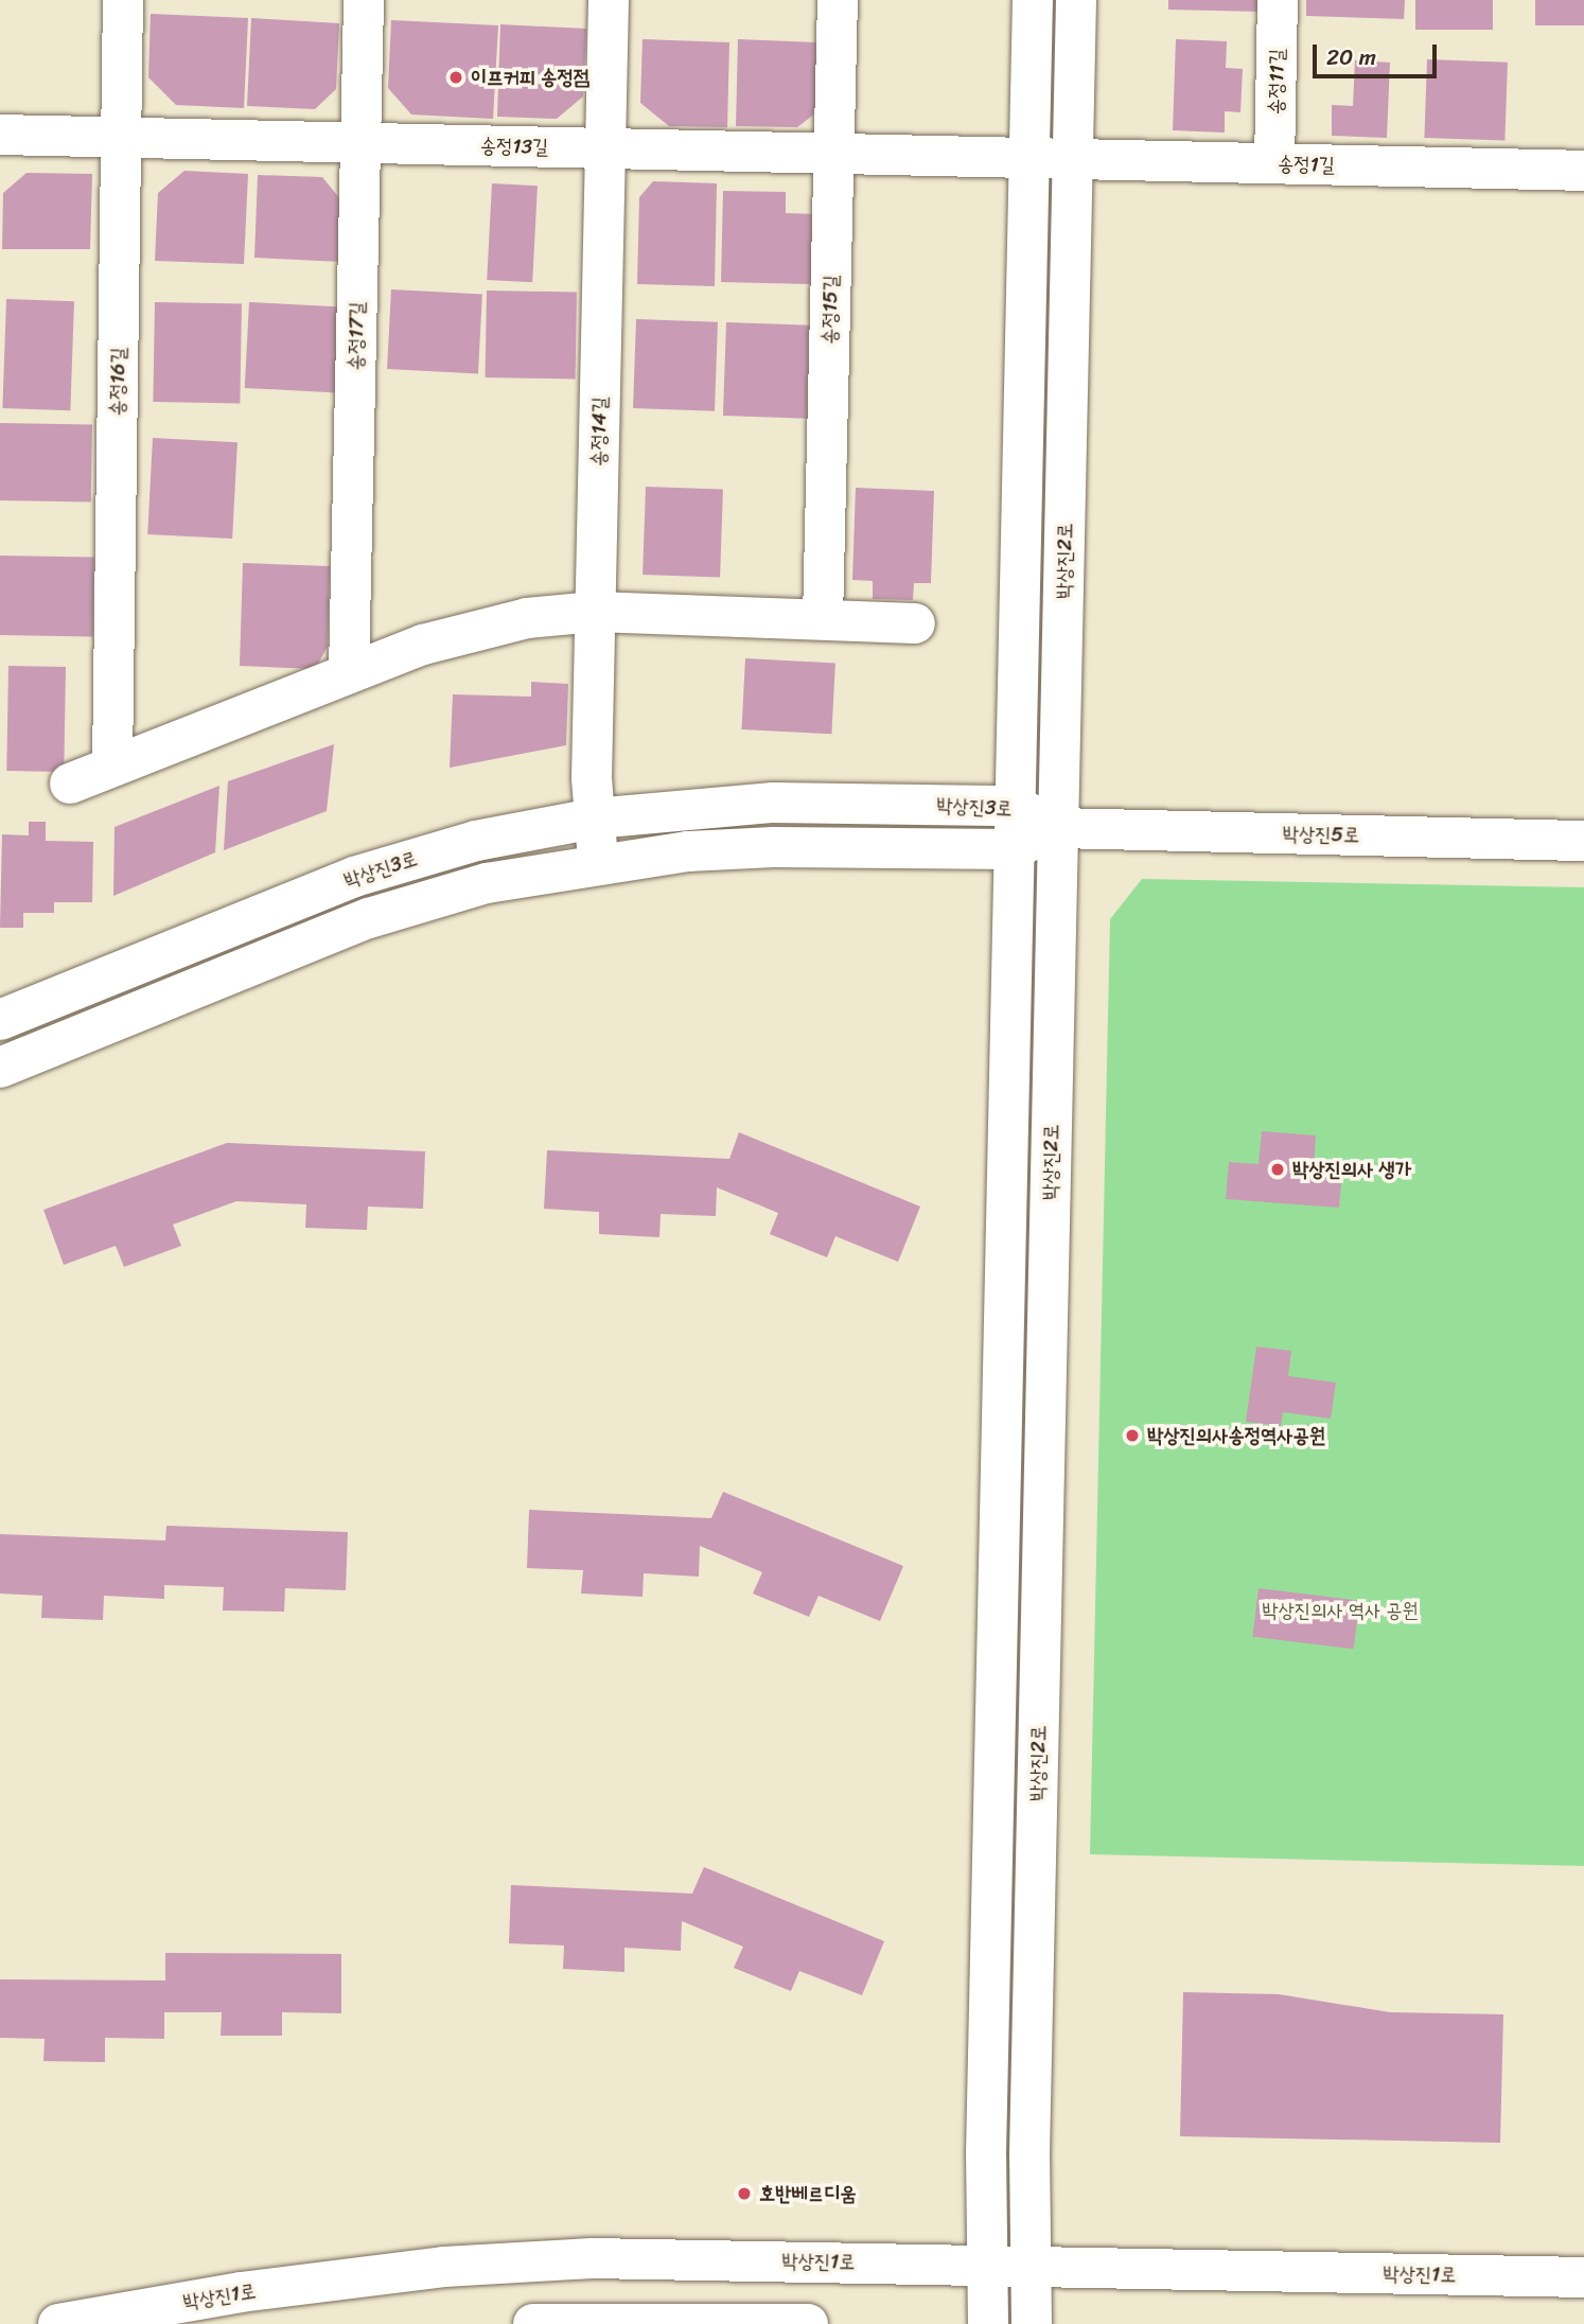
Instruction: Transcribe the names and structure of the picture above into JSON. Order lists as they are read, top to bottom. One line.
{"streets":{"street":["송정11길","송정13길","송정1길","송정15길","송정17길","송정16길","송정14길","박상진2로","박상진3로","박상진5로","박상진1로"]},"crossings":[["송정11길","송정1길"],["송정13길","송정1길"],["송정13길","송정15길"],["송정13길","송정17길"],["송정13길","송정16길"],["송정13길","송정14길"],["송정1길","박상진2로"],["송정14길","박상진3로"],["박상진2로","박상진3로"],["박상진2로","박상진5로"],["박상진2로","박상진1로"],["박상진3로","박상진5로"]],"parks":["박상진의사 역사 공원"],"places":["이프커피 송정점","박상진의사 생가","박상진의사송정역사공원","호반베르디움"],"scale_bar":"20 m"}
